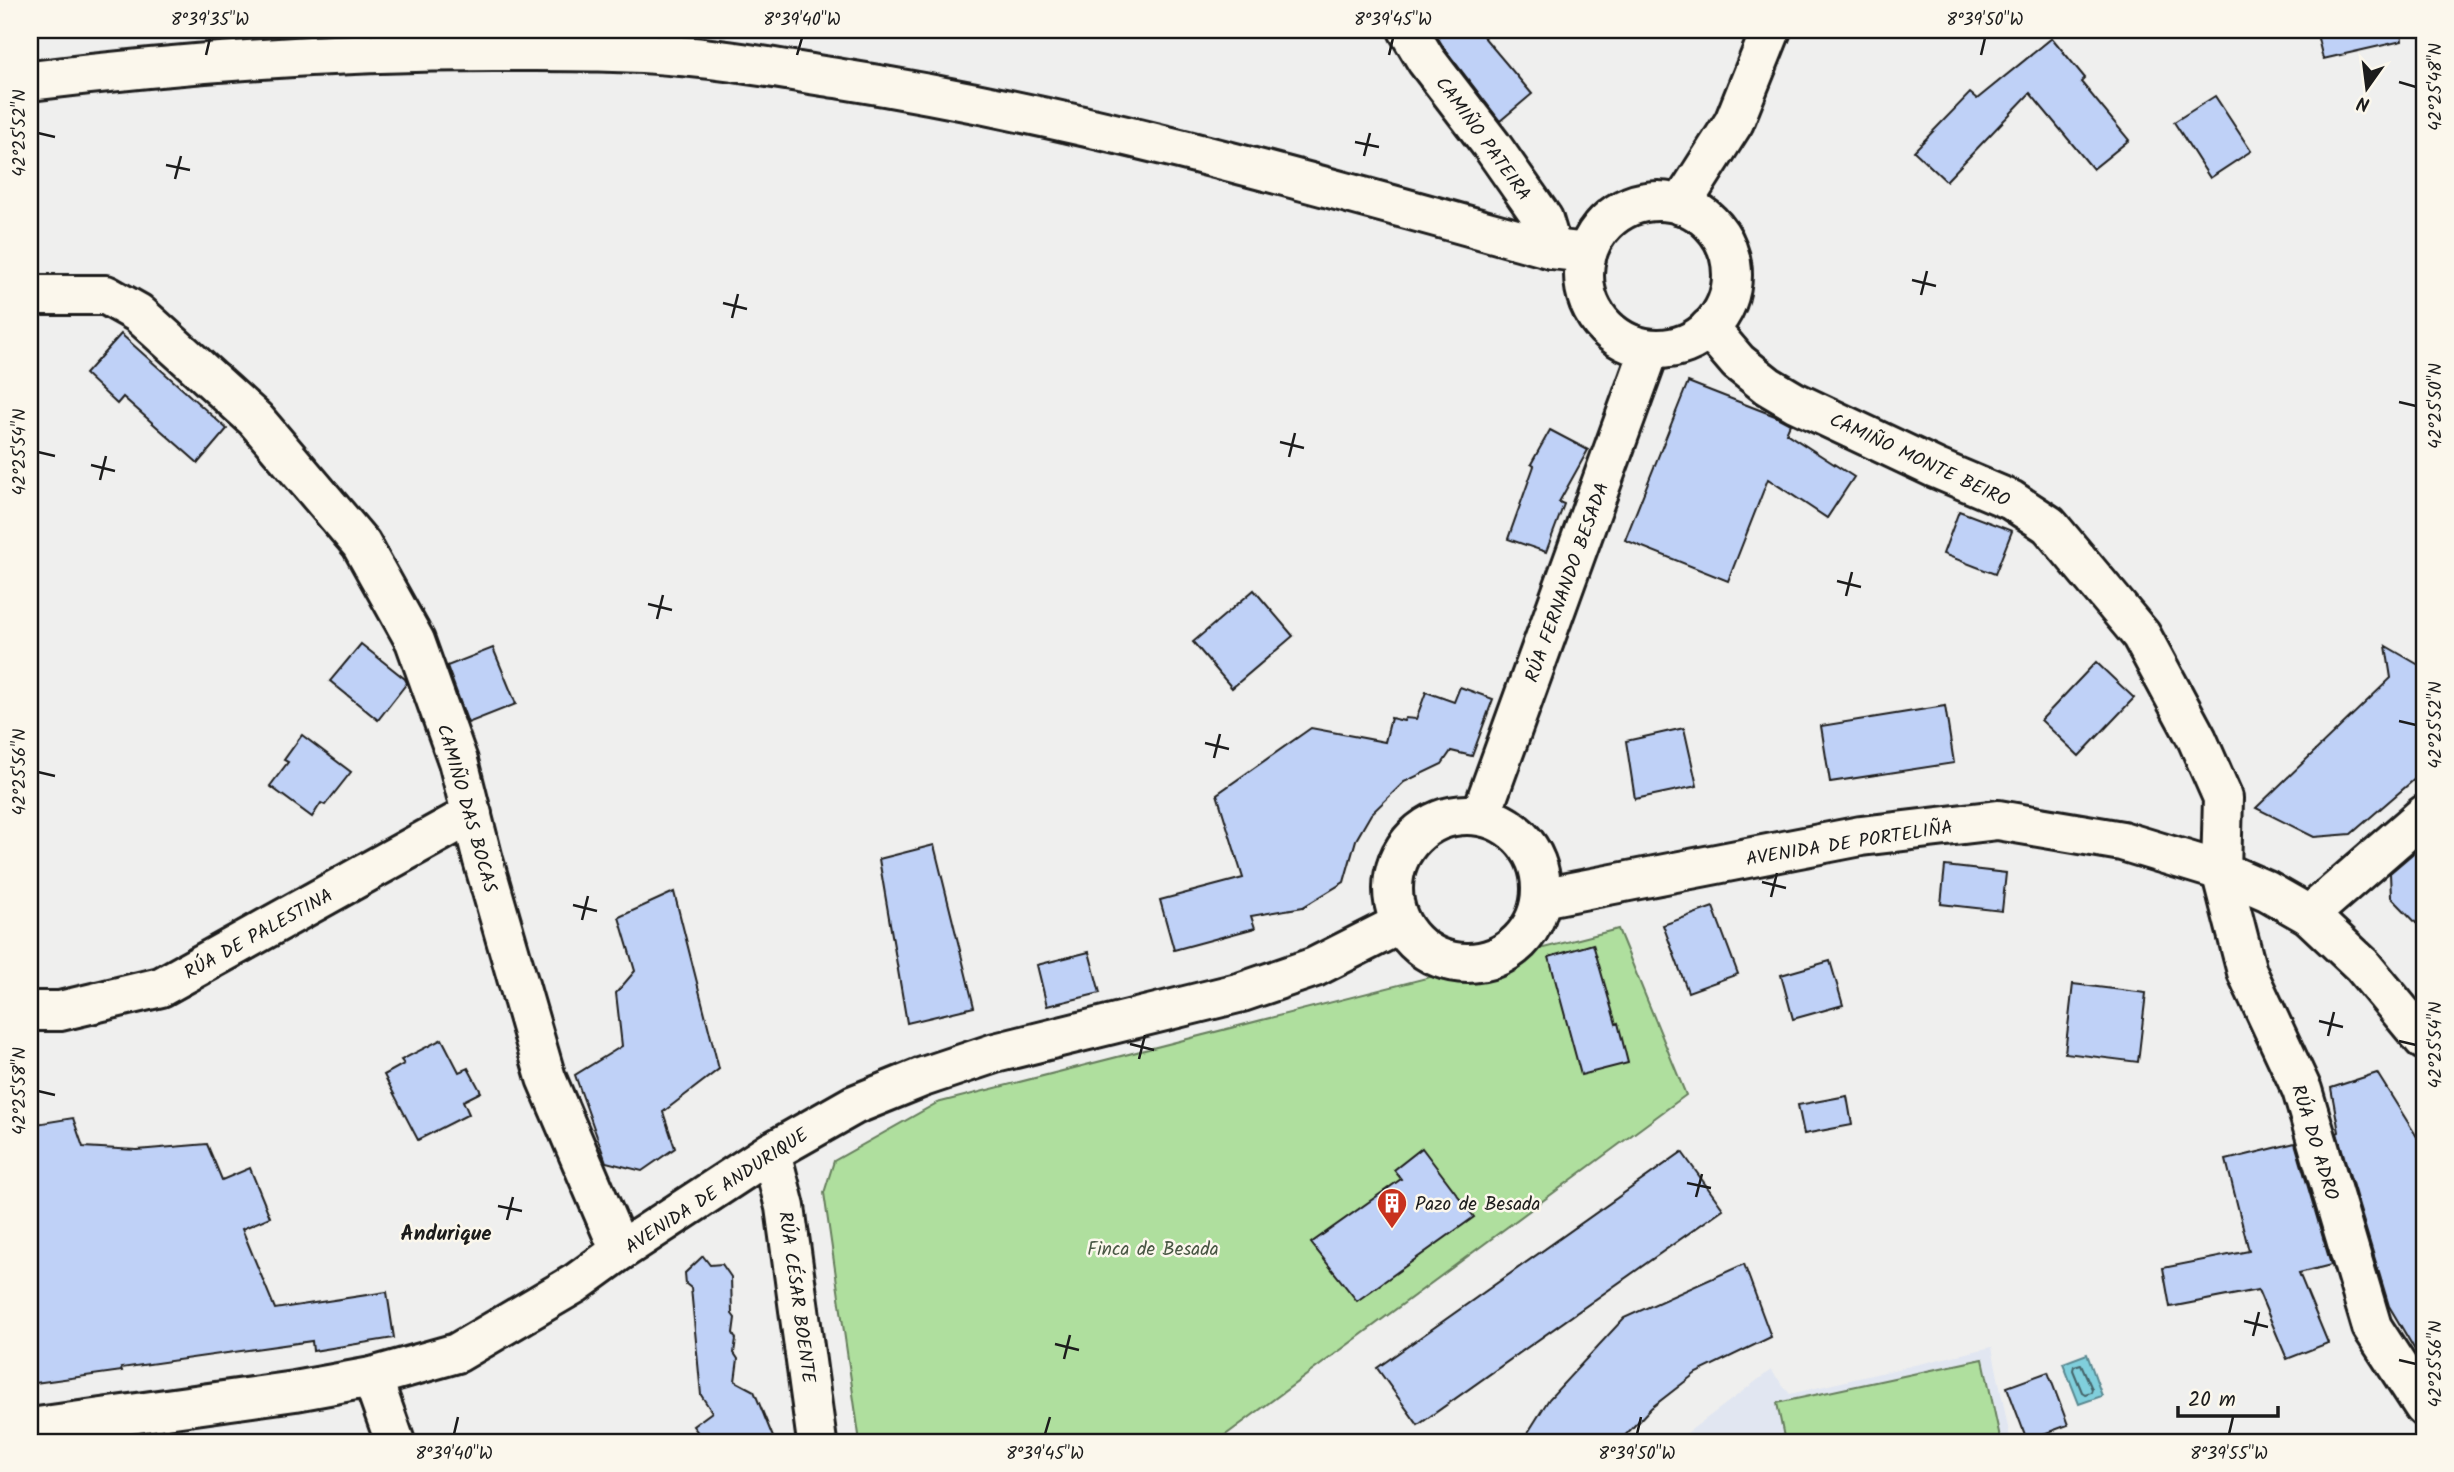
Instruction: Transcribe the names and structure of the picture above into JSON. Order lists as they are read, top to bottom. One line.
{"streets":{"main road":["CAMIÑO PATEIRA","CAMIÑO MONTE BEIRO","RÚA FERNANDO BESADA","CAMIÑO DAS BOCAS","AVENIDA DE PORTELIÑA","RÚA DE PALESTINA","RÚA DO ADRO","AVENIDA DE ANDURIQUE","RÚA CÉSAR BOENTE"]},"crossings":[["CAMIÑO PATEIRA","CAMIÑO MONTE BEIRO"],["CAMIÑO PATEIRA","RÚA FERNANDO BESADA"],["CAMIÑO MONTE BEIRO","RÚA FERNANDO BESADA"],["CAMIÑO MONTE BEIRO","AVENIDA DE PORTELIÑA"],["CAMIÑO MONTE BEIRO","RÚA DO ADRO"],["RÚA FERNANDO BESADA","AVENIDA DE PORTELIÑA"],["RÚA FERNANDO BESADA","AVENIDA DE ANDURIQUE"],["CAMIÑO DAS BOCAS","RÚA DE PALESTINA"],["CAMIÑO DAS BOCAS","AVENIDA DE ANDURIQUE"],["AVENIDA DE PORTELIÑA","RÚA DO ADRO"],["AVENIDA DE PORTELIÑA","AVENIDA DE ANDURIQUE"],["AVENIDA DE ANDURIQUE","RÚA CÉSAR BOENTE"]],"districts":["Andurique"],"parks":["Finca de Besada"],"places":{"building":["Pazo de Besada"]},"scale_bar":"20 m","north":"bottom","coordinates":["8°39'35\"W","8°39'40\"W","8°39'45\"W","8°39'50\"W","42°25'48\"N","42°25'52\"N","42°25'50\"N","42°25'54\"N","42°25'56\"N","42°25'58\"N","8°39'55\"W"]}
